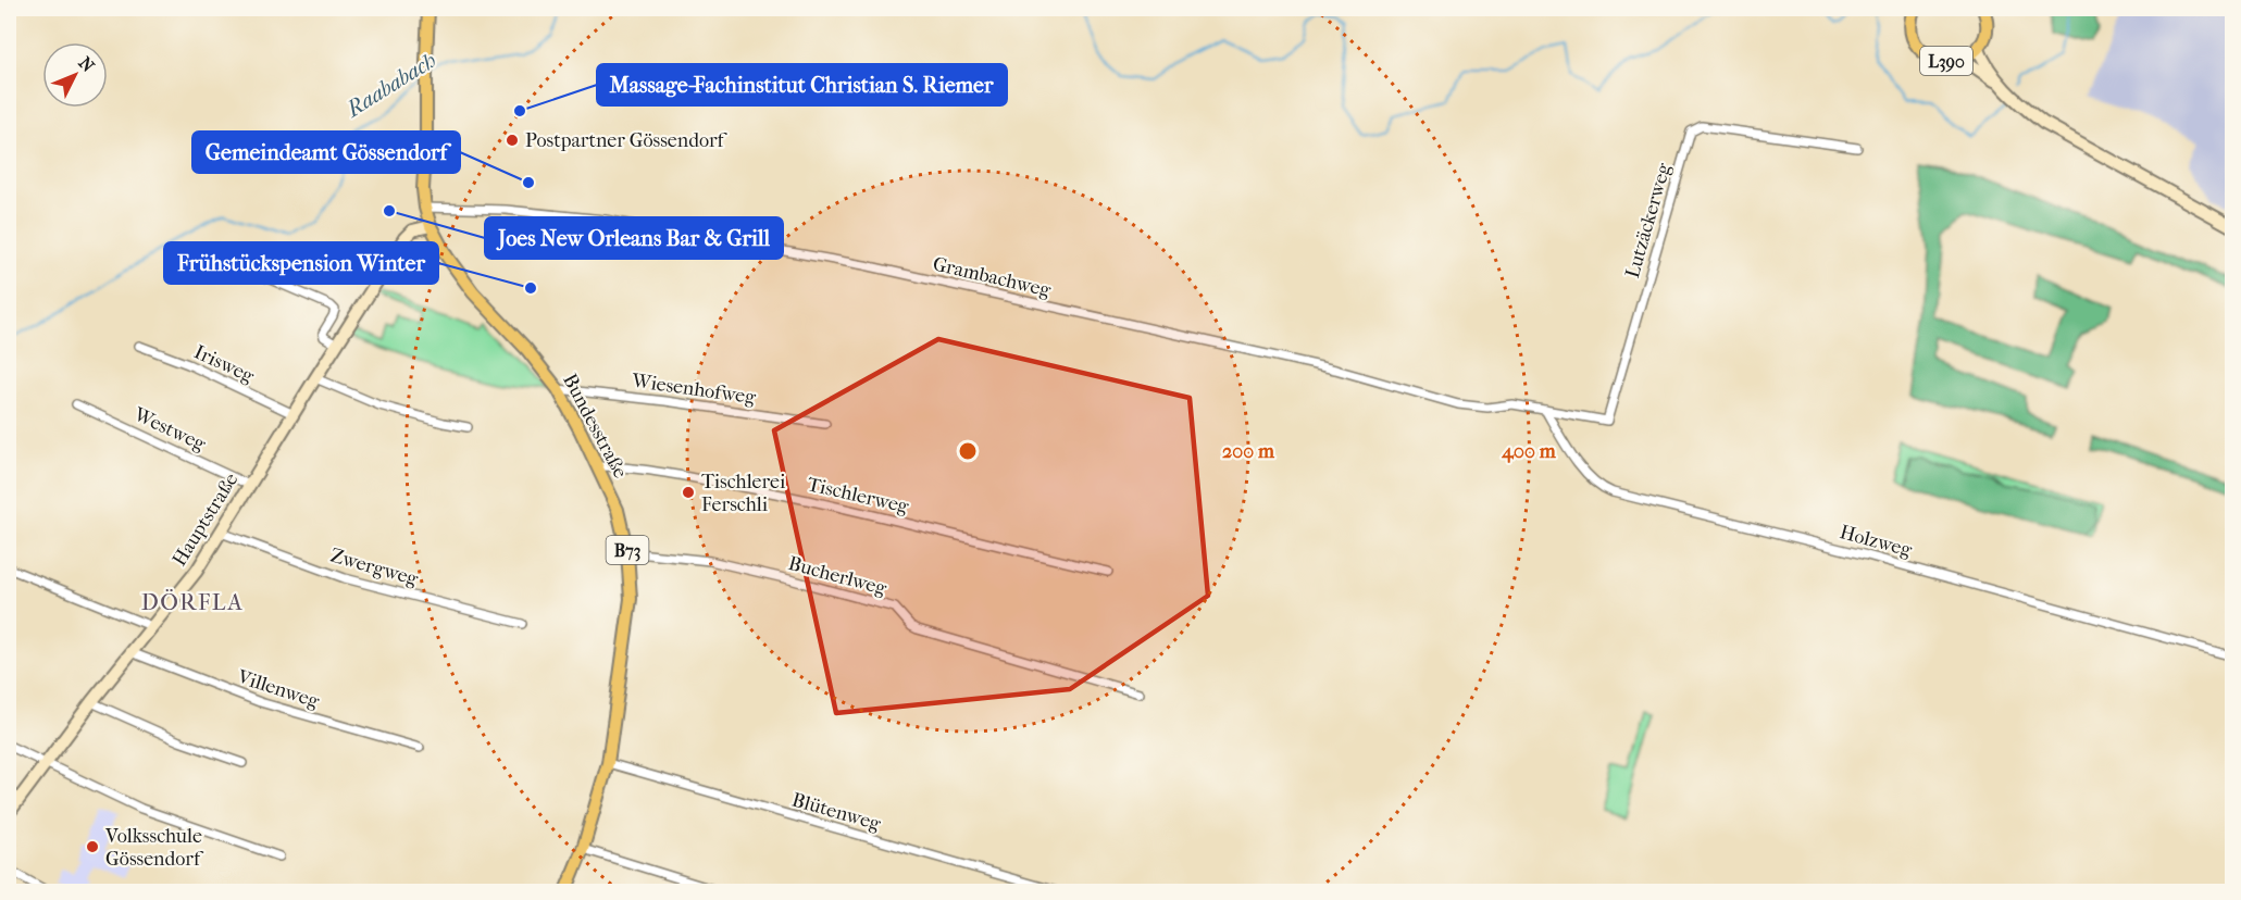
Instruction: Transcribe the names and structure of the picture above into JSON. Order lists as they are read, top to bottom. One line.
{"streets":{"main road":["L390","Bundesstraße","Hauptstraße","B73"],"street":["Lutzäckerweg","Grambachweg","Irisweg","Wiesenhofweg","Westweg","Tischlerweg","Holzweg","Zwergweg","Bucherlweg","Villenweg","Blütenweg"]},"crossings":[["Lutzäckerweg","Grambachweg"],["Lutzäckerweg","Holzweg"],["Grambachweg","Bundesstraße"],["Grambachweg","Holzweg"],["Irisweg","Hauptstraße"],["Wiesenhofweg","Bundesstraße"],["Bundesstraße","Tischlerweg"],["Bundesstraße","Hauptstraße"],["Bundesstraße","Bucherlweg"],["Bundesstraße","Blütenweg"],["Westweg","Hauptstraße"],["Hauptstraße","Zwergweg"],["Hauptstraße","Villenweg"]],"districts":["DÖRFLA"],"water":["Raababach"],"places":["Massage-Fachinstitut Christian S. Riemer","Postpartner Gössendorf","Gemeindeamt Gössendorf","Joes New Orleans Bar & Grill","Frühstückspension Winter","Tischlerei Ferschli","Volksschule Gössendorf"],"north":"top right","rings":["200 m","400 m"]}
